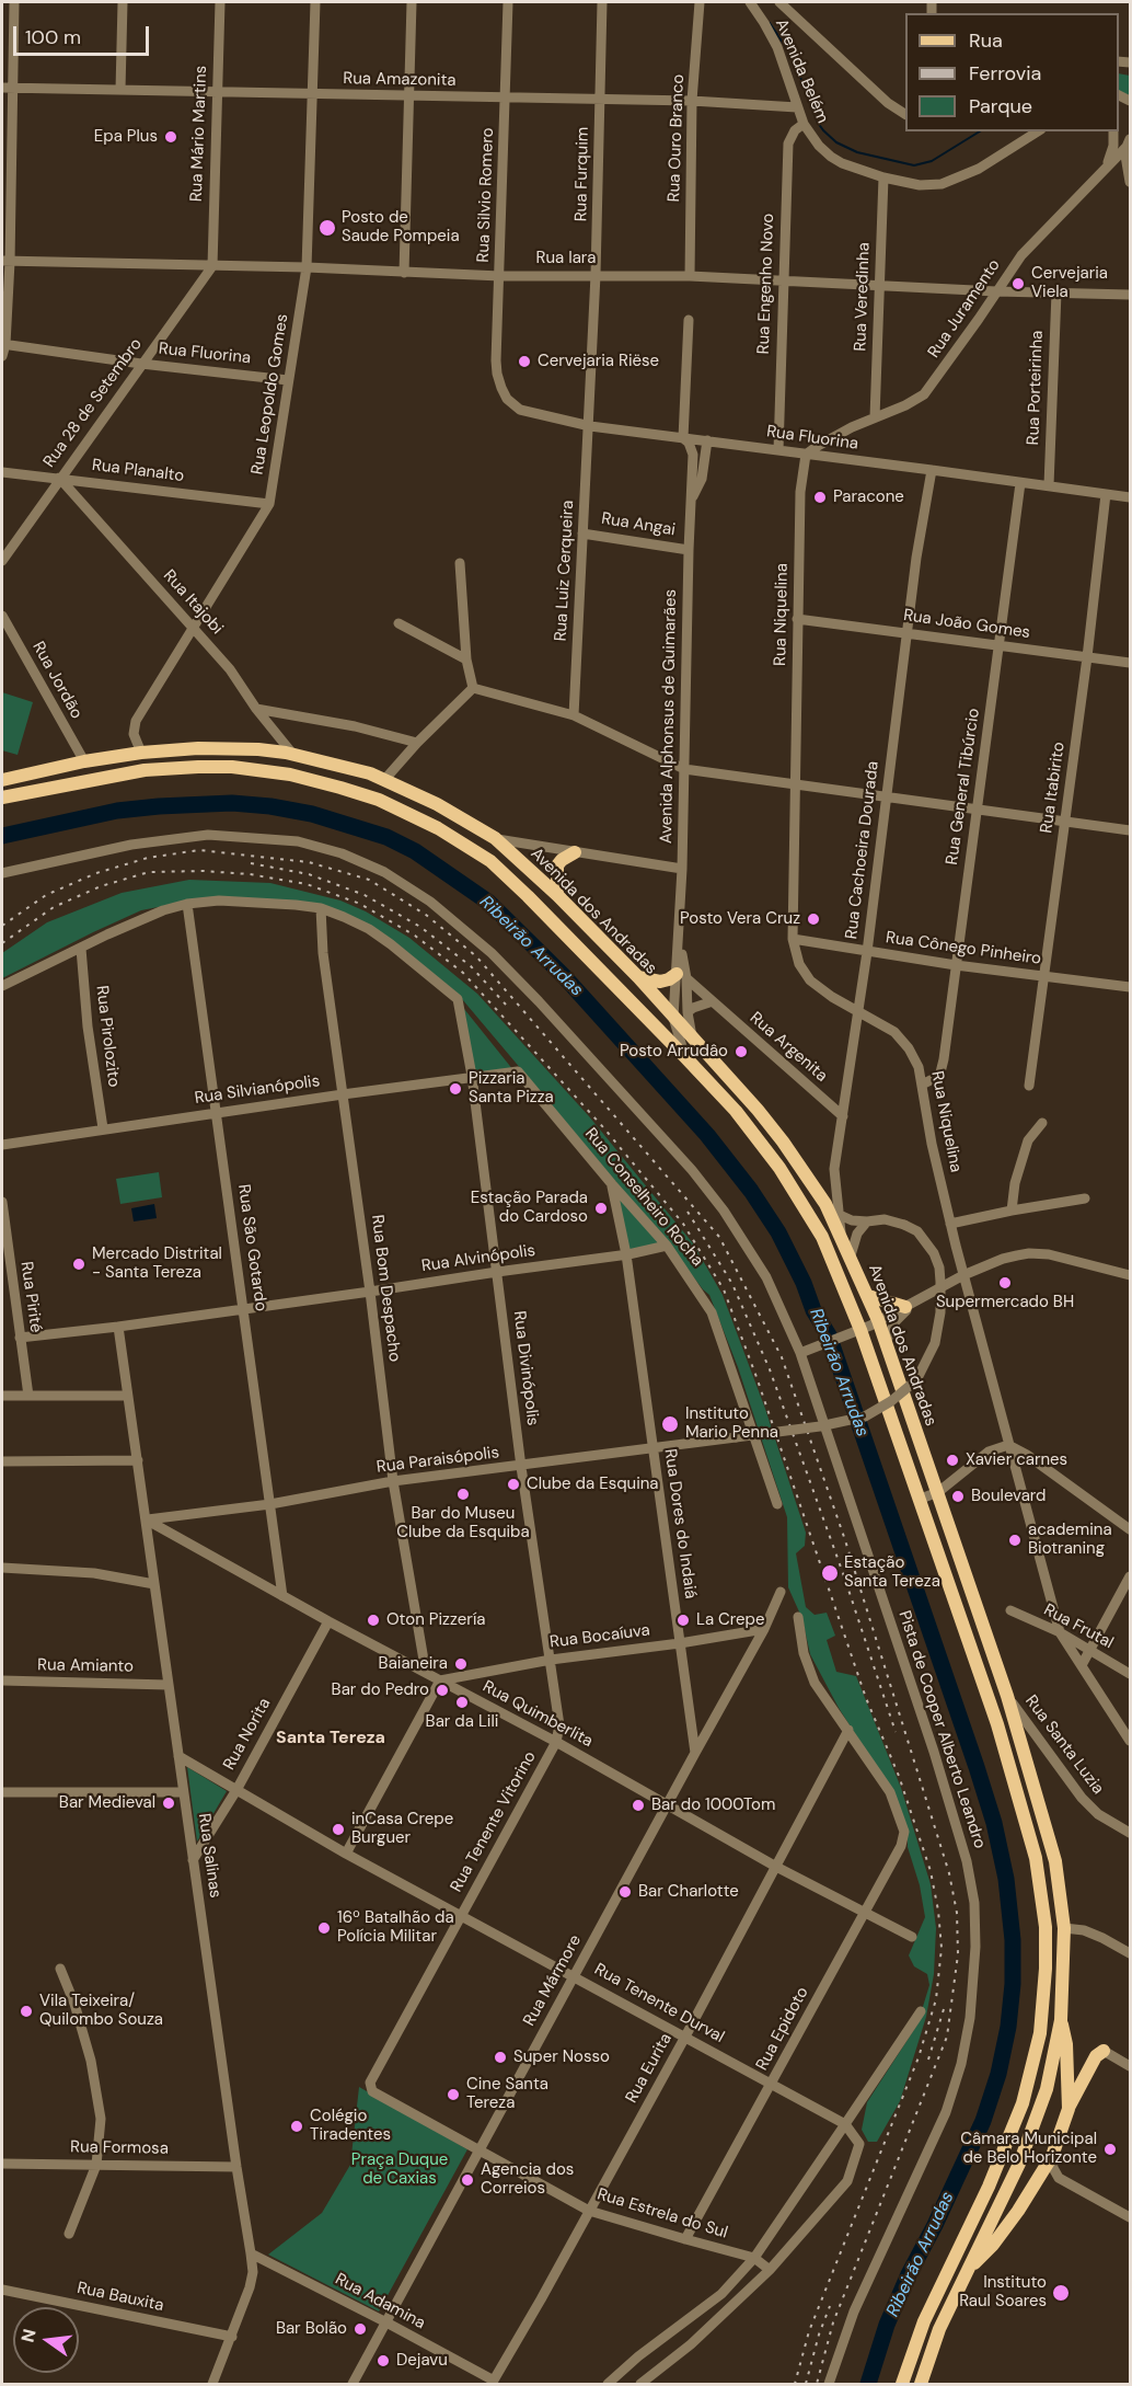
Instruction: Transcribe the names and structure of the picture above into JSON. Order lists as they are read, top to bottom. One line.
{"streets":{"main road":["Avenida dos Andradas"],"street":["Avenida Belém","Rua Amazonita","Rua Mário Martins","Rua Ouro Branco","Rua Furquim","Rua Silvio Romero","Rua Iara","Rua Engenho Novo","Rua Veredinha","Rua Juramento","Rua Fluorina","Rua Porteirinha","Rua Leopoldo Gomes","Rua 28 de Setembro","Rua Planalto","Rua Angai","Rua Luiz Cerqueira","Rua Itajobi","Rua Niquelina","Rua João Gomes","Rua Jordão","Avenida Alphonsus de Guimarães","Rua General Tibúrcio","Rua Itabirito","Rua Cachoeira Dourada","Rua Cônego Pinheiro","Rua Pirolozito","Rua Argenita","Rua Silvianópolis","Rua Conselheiro Rocha","Rua São Gotardo","Rua Alvinópolis","Rua Bom Despacho","Rua Pirité","Rua Divinópolis","Rua Paraisópolis","Rua Dores do Indaiá","Rua Frutal","Rua Bocaíuva","Rua Amianto","Rua Quimberlita","Pista de Cooper Alberto Leandro","Rua Norita","Rua Santa Luzia","Rua Tenente Vitorino","Rua Salinas","Rua Mármore","Rua Tenente Durval","Rua Epidoto","Rua Eurita","Rua Formosa","Rua Estrela do Sul","Rua Bauxita","Rua Adamina"]},"crossings":[["Avenida Belém","Rua Amazonita"],["Avenida Belém","Rua Engenho Novo"],["Avenida Belém","Rua Veredinha"],["Rua Amazonita","Rua Mário Martins"],["Rua Amazonita","Rua Ouro Branco"],["Rua Amazonita","Rua Furquim"],["Rua Amazonita","Rua Silvio Romero"],["Rua Amazonita","Rua Leopoldo Gomes"],["Rua Mário Martins","Rua Iara"],["Rua Mário Martins","Rua 28 de Setembro"],["Rua Ouro Branco","Rua Iara"],["Rua Furquim","Rua Iara"],["Rua Furquim","Rua Fluorina"],["Rua Furquim","Rua Luiz Cerqueira"],["Rua Silvio Romero","Rua Iara"],["Rua Silvio Romero","Rua Fluorina"],["Rua Iara","Rua Engenho Novo"],["Rua Iara","Rua Veredinha"],["Rua Iara","Rua Juramento"],["Rua Iara","Rua Porteirinha"],["Rua Iara","Rua Leopoldo Gomes"],["Rua Iara","Rua 28 de Setembro"],["Rua Engenho Novo","Rua Fluorina"],["Rua Veredinha","Rua Juramento"],["Rua Juramento","Rua Fluorina"],["Rua Juramento","Rua Niquelina"],["Rua Fluorina","Rua Porteirinha"],["Rua Fluorina","Rua Leopoldo Gomes"],["Rua Fluorina","Rua 28 de Setembro"],["Rua Fluorina","Rua Luiz Cerqueira"],["Rua Fluorina","Rua Niquelina"],["Rua Fluorina","Avenida Alphonsus de Guimarães"],["Rua Fluorina","Rua General Tibúrcio"],["Rua Fluorina","Rua Itabirito"],["Rua Fluorina","Rua Cachoeira Dourada"],["Rua Leopoldo Gomes","Rua Planalto"],["Rua Leopoldo Gomes","Rua Itajobi"],["Rua Leopoldo Gomes","Avenida dos Andradas"],["Rua 28 de Setembro","Rua Planalto"],["Rua 28 de Setembro","Rua Itajobi"],["Rua Planalto","Rua Itajobi"],["Rua Angai","Rua Luiz Cerqueira"],["Rua Angai","Avenida Alphonsus de Guimarães"],["Rua Itajobi","Avenida dos Andradas"],["Rua Niquelina","Rua João Gomes"],["Rua Niquelina","Rua General Tibúrcio"],["Rua Niquelina","Rua Cachoeira Dourada"],["Rua Niquelina","Rua Cônego Pinheiro"],["Rua Niquelina","Rua Frutal"],["Rua João Gomes","Rua General Tibúrcio"],["Rua João Gomes","Rua Itabirito"],["Rua João Gomes","Rua Cachoeira Dourada"],["Rua Jordão","Avenida dos Andradas"],["Avenida Alphonsus de Guimarães","Avenida dos Andradas"],["Avenida Alphonsus de Guimarães","Rua Argenita"],["Rua General Tibúrcio","Rua Cônego Pinheiro"],["Rua Itabirito","Rua Cônego Pinheiro"],["Rua Cachoeira Dourada","Avenida dos Andradas"],["Rua Cachoeira Dourada","Rua Cônego Pinheiro"],["Rua Cachoeira Dourada","Rua Argenita"],["Avenida dos Andradas","Rua Santa Luzia"],["Rua Pirolozito","Rua Silvianópolis"],["Rua Silvianópolis","Rua Conselheiro Rocha"],["Rua Silvianópolis","Rua São Gotardo"],["Rua Silvianópolis","Rua Bom Despacho"],["Rua Silvianópolis","Rua Divinópolis"],["Rua Conselheiro Rocha","Rua Alvinópolis"],["Rua Conselheiro Rocha","Rua Dores do Indaiá"],["Rua São Gotardo","Rua Alvinópolis"],["Rua São Gotardo","Rua Paraisópolis"],["Rua São Gotardo","Rua Quimberlita"],["Rua Alvinópolis","Rua Bom Despacho"],["Rua Alvinópolis","Rua Pirité"],["Rua Alvinópolis","Rua Divinópolis"],["Rua Alvinópolis","Rua Dores do Indaiá"],["Rua Alvinópolis","Rua Salinas"],["Rua Bom Despacho","Rua Divinópolis"],["Rua Bom Despacho","Rua Paraisópolis"],["Rua Bom Despacho","Rua Quimberlita"],["Rua Divinópolis","Rua Paraisópolis"],["Rua Divinópolis","Rua Bocaíuva"],["Rua Divinópolis","Rua Quimberlita"],["Rua Divinópolis","Rua Tenente Vitorino"],["Rua Paraisópolis","Rua Dores do Indaiá"],["Rua Paraisópolis","Rua Quimberlita"],["Rua Paraisópolis","Rua Salinas"],["Rua Dores do Indaiá","Rua Bocaíuva"],["Rua Dores do Indaiá","Rua Mármore"],["Rua Bocaíuva","Rua Quimberlita"],["Rua Bocaíuva","Rua Mármore"],["Rua Amianto","Rua Salinas"],["Rua Quimberlita","Rua Norita"],["Rua Quimberlita","Rua Tenente Vitorino"],["Rua Quimberlita","Rua Salinas"],["Rua Quimberlita","Rua Mármore"],["Rua Quimberlita","Rua Epidoto"],["Rua Quimberlita","Rua Eurita"],["Rua Norita","Rua Salinas"],["Rua Norita","Rua Tenente Durval"],["Rua Tenente Vitorino","Rua Tenente Durval"],["Rua Tenente Vitorino","Rua Estrela do Sul"],["Rua Salinas","Rua Tenente Durval"],["Rua Salinas","Rua Formosa"],["Rua Salinas","Rua Bauxita"],["Rua Salinas","Rua Adamina"],["Rua Mármore","Rua Tenente Durval"],["Rua Mármore","Rua Estrela do Sul"],["Rua Mármore","Rua Adamina"],["Rua Tenente Durval","Rua Epidoto"],["Rua Tenente Durval","Rua Eurita"],["Rua Epidoto","Rua Eurita"],["Rua Epidoto","Rua Estrela do Sul"],["Rua Eurita","Rua Estrela do Sul"],["Rua Eurita","Rua Adamina"]],"districts":["Santa Tereza"],"water":["Ribeirão Arrudas"],"parks":["Praça Duque de Caxias"],"places":["Epa Plus","Posto de Saude Pompeia","Cervejaria Viela","Cervejaria Riëse","Paracone","Posto Vera Cruz","Posto Arrudâo","Pizzaria Santa Pizza","Estação Parada do Cardoso","Mercado Distrital - Santa Tereza","Supermercado BH","Instituto Mario Penna","Xavier carnes","Clube da Esquina","Bar do Museu Clube da Esquiba","Boulevard","academina Biotraning","Estação Santa Tereza","Oton Pizzería","La Crepe","Baianeira","Bar do Pedro","Bar da Lili","Bar Medieval","Bar do 1000Tom","inCasa Crepe Burguer","Bar Charlotte","16º Batalhão da Polícia Militar","Vila Teixeira/ Quilombo Souza","Super Nosso","Cine Santa Tereza","Colégio Tiradentes","Câmara Municipal de Belo Horizonte","Agencia dos Correios","Instituto Raul Soares","Bar Bolão","Dejavu"],"legend":["Rua","Ferrovia","Parque"],"scale_bar":"100 m","north":"left"}
